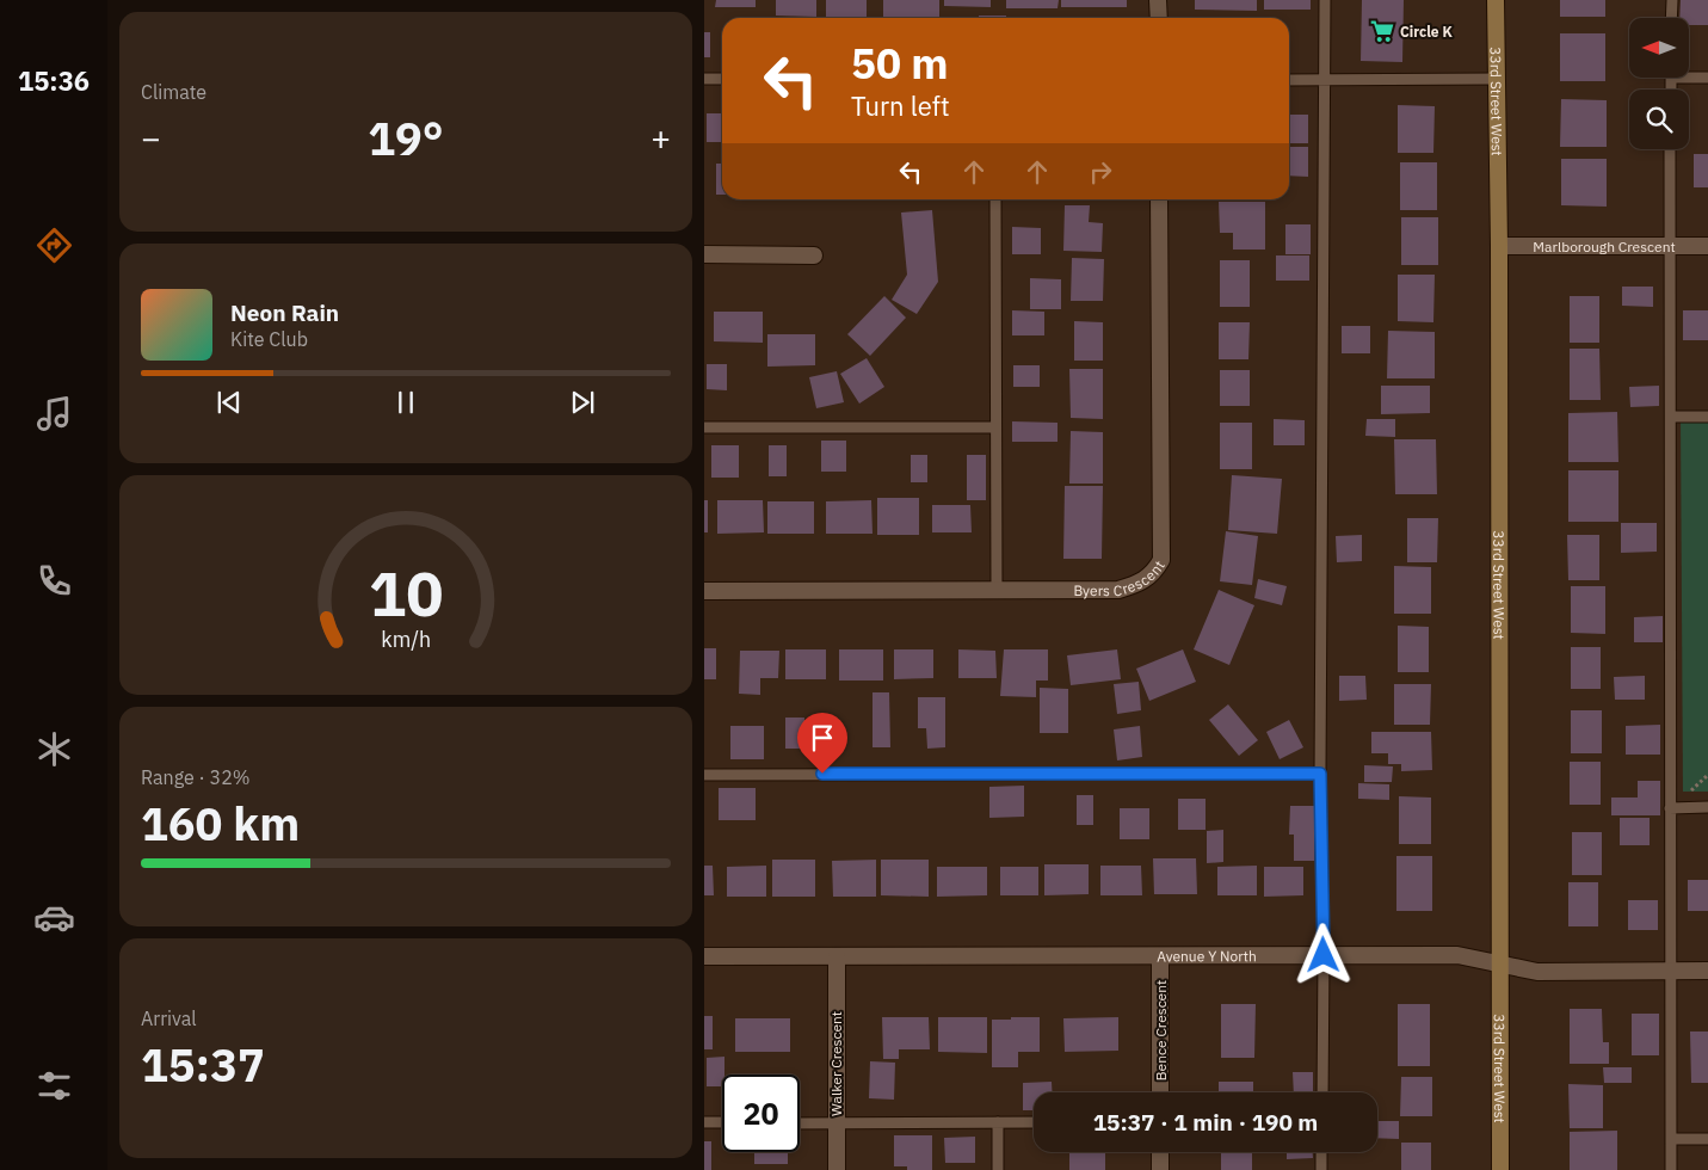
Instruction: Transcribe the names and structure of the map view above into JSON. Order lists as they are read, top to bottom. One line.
{"streets":{"main road":["33rd Street West"],"street":["Marlborough Crescent","Byers Crescent","Avenue Y North","Bence Crescent","Walker Crescent"]},"crossings":[["33rd Street West","Marlborough Crescent"],["33rd Street West","Avenue Y North"],["Avenue Y North","Bence Crescent"],["Avenue Y North","Walker Crescent"]],"places":{"supermarket":["Circle K"]},"north":"left","page":{"tabs":"15:36","tile":["Climate",["Range · 32%","160 km"],["Arrival","15:37"]],"turn":["50 m","Turn left"],"heat":["−","19°","+"],"song":["Neon Rain","Kite Club"],"limit":"20","trip":"15:37 · 1 min · 190 m","gauge":["10","km/h"]}}
